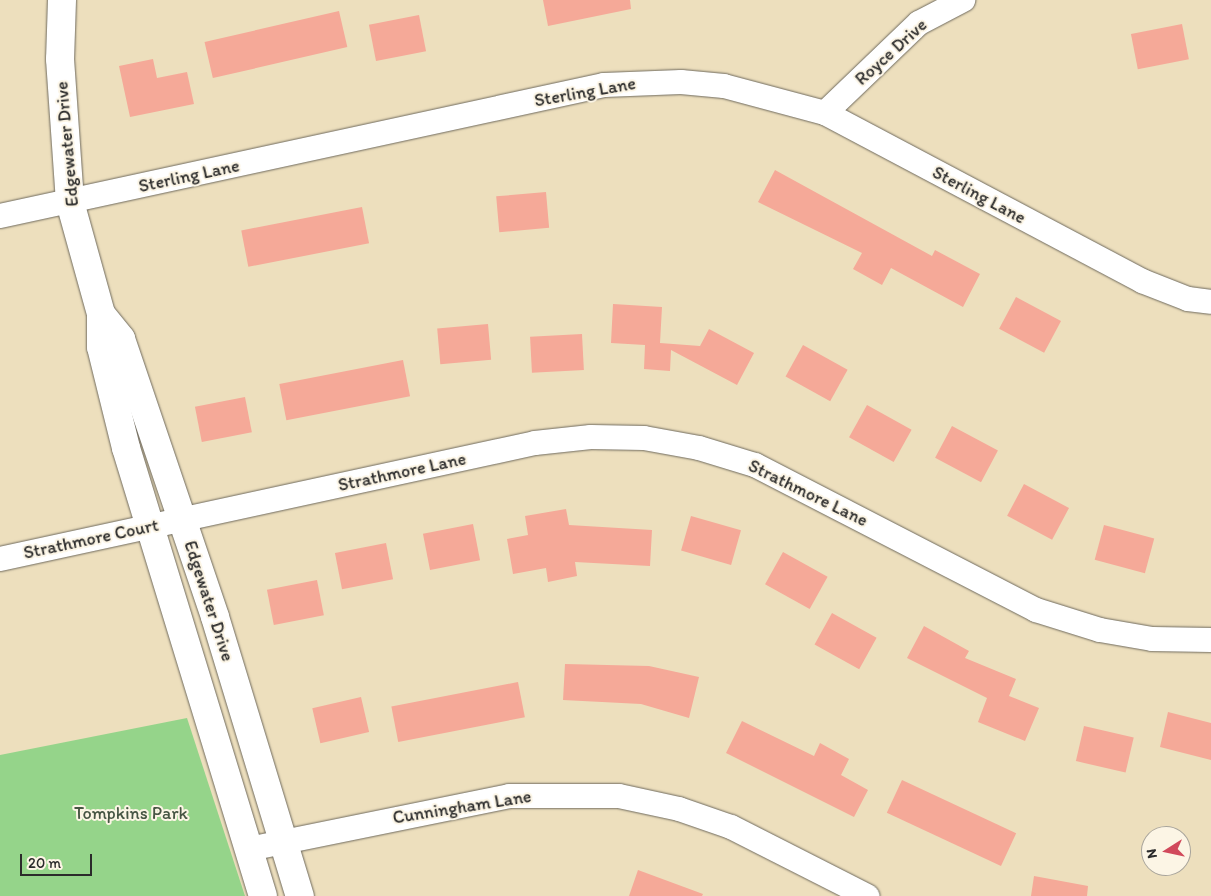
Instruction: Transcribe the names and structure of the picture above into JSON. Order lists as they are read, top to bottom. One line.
{"streets":{"street":["Royce Drive","Sterling Lane","Edgewater Drive","Strathmore Lane","Strathmore Court","Cunningham Lane"]},"crossings":[["Royce Drive","Sterling Lane"],["Sterling Lane","Edgewater Drive"],["Edgewater Drive","Strathmore Lane"],["Edgewater Drive","Strathmore Court"],["Edgewater Drive","Cunningham Lane"],["Strathmore Lane","Strathmore Court"]],"parks":["Tompkins Park"],"scale_bar":"20 m","north":"left"}
